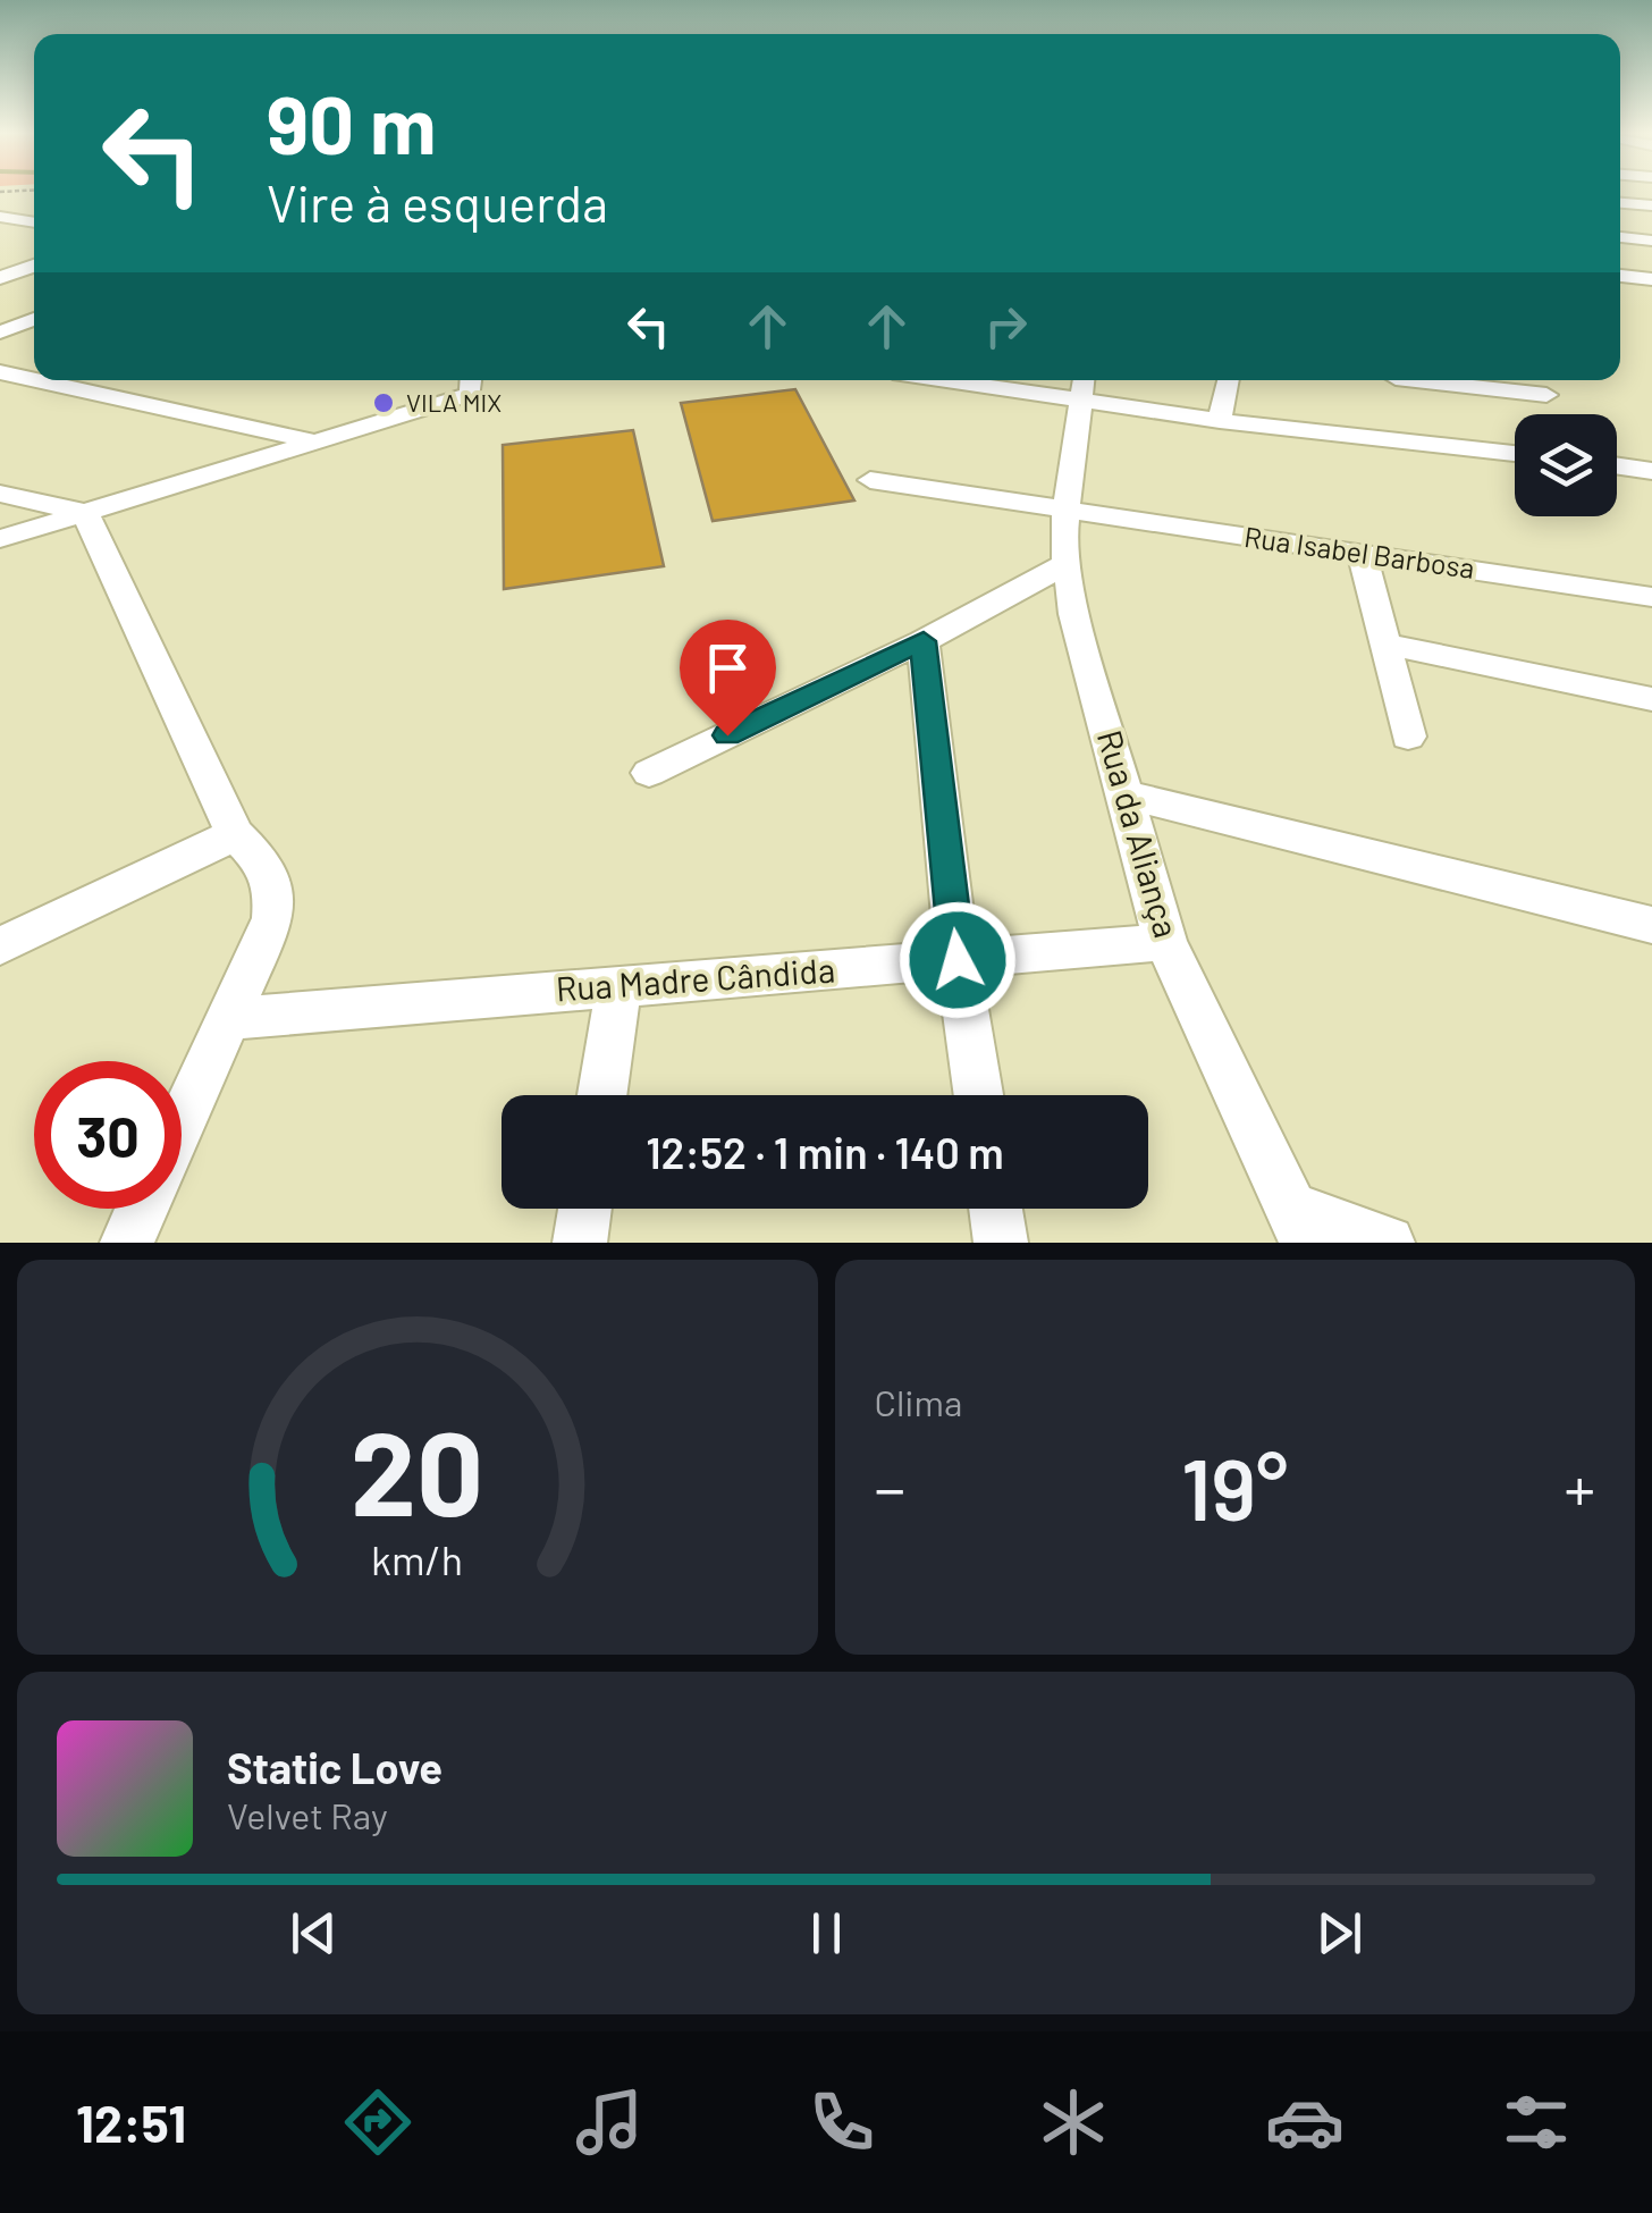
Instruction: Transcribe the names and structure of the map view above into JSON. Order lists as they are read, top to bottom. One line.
{"streets":{"street":["Rua Isabel Barbosa","Rua da Aliança","Rua Madre Cândida"]},"crossings":[["Rua Isabel Barbosa","Rua da Aliança"],["Rua da Aliança","Rua Madre Cândida"]],"places":["VILA MIX"],"page":{"turn":["90 m","Vire à esquerda"],"limit":"30","trip":"12:52 · 1 min · 140 m","tile":"Clima","heat":["−","19°","+"],"song":["Static Love","Velvet Ray"],"tabs":"12:51","gauge":["20","km/h"]}}
